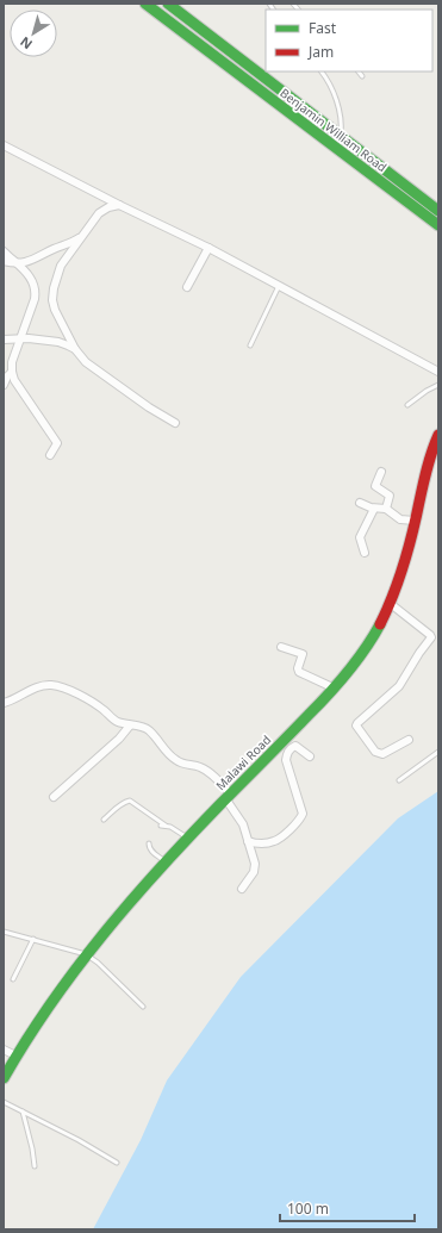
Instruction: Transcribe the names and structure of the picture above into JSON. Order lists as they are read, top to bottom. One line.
{"streets":{"main road":["Benjamin William Road","Malawi Road"]},"legend":["Fast","Jam"],"scale_bar":"100 m","north":"bottom left"}
